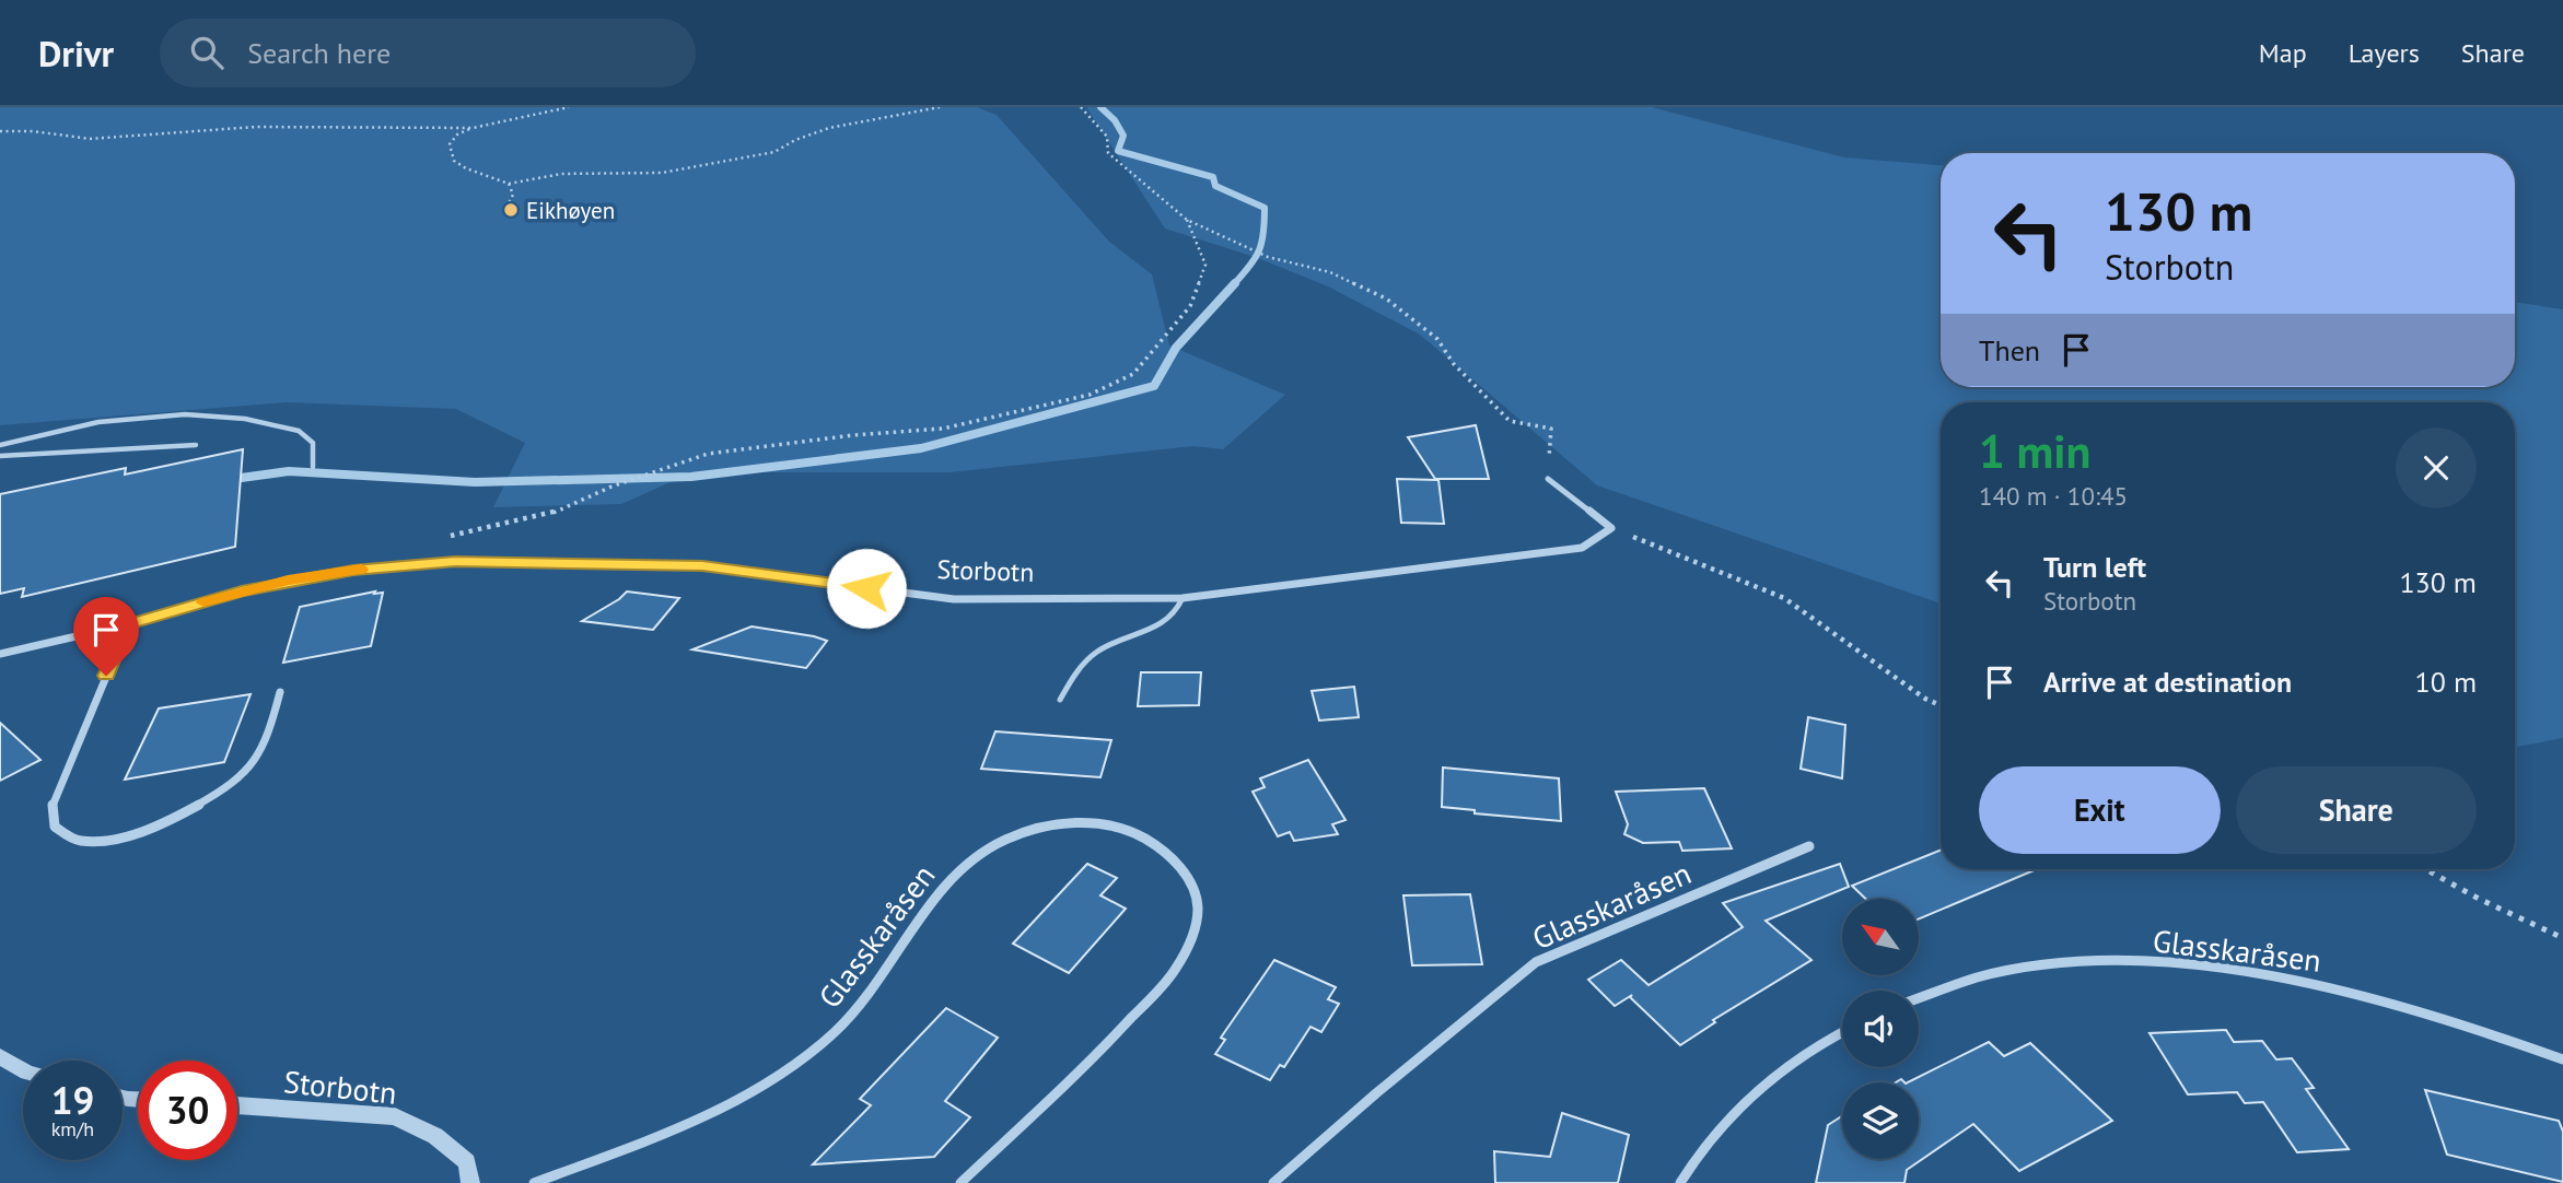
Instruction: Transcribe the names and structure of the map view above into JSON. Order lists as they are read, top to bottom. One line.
{"streets":{"street":["Storbotn","Glasskaråsen"]},"places":["Eikhøyen"],"north":"top left","page":{"header":"Drivr","search":"Search here","nav":["Map","Layers","Share"],"turn":["130 m","Storbotn"],"then":"Then","heading":["1 min","140 m · 10:45"],"list":[{"name":"Turn left","note":"Storbotn","value":"130 m"},{"name":"Arrive at destination","value":"10 m"}],"buttons":["Exit","Share"],"speed":"19 km/h","limit":"30"}}
